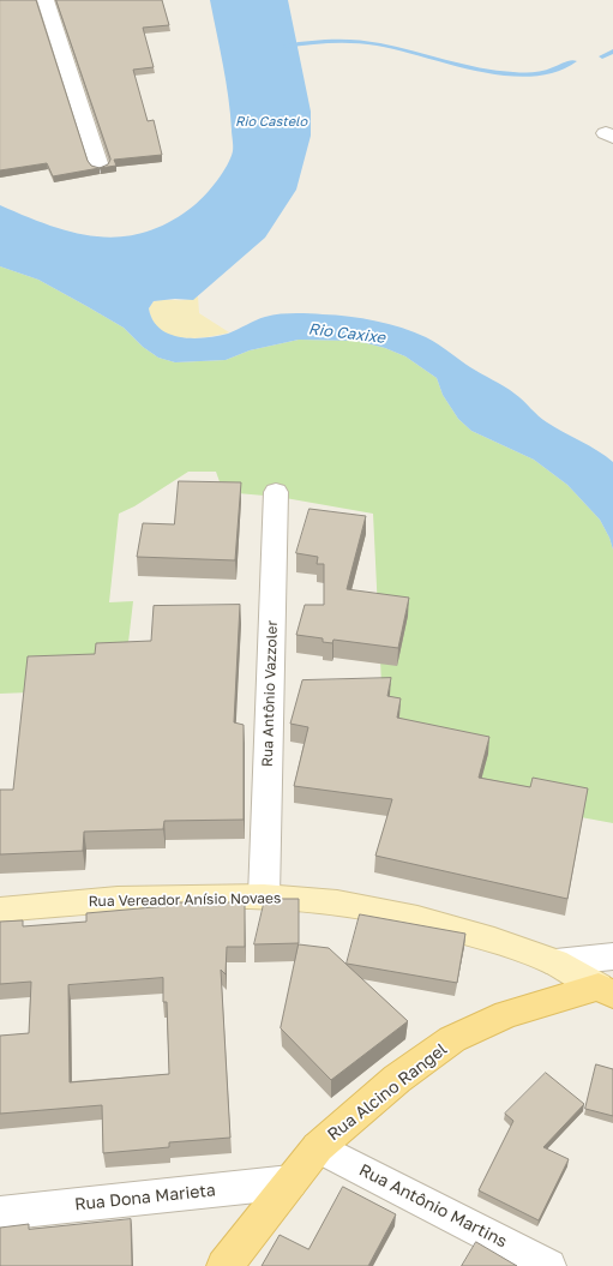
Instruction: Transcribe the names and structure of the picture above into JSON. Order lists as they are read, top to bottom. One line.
{"streets":{"main road":["Rua Vereador Anísio Novaes","Rua Alcino Rangel"],"street":["Rua Antônio Vazzoler","Rua Dona Marieta","Rua Antônio Martins"]},"crossings":[["Rua Antônio Vazzoler","Rua Vereador Anísio Novaes"],["Rua Vereador Anísio Novaes","Rua Alcino Rangel"],["Rua Alcino Rangel","Rua Dona Marieta"],["Rua Alcino Rangel","Rua Antônio Martins"]],"water":["Rio Castelo","Rio Caxixe"]}
